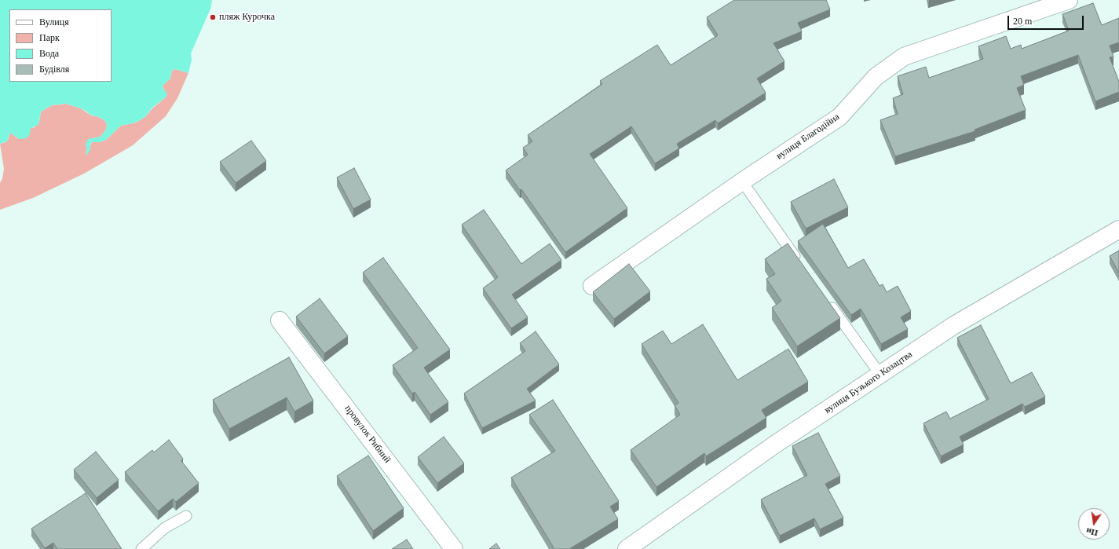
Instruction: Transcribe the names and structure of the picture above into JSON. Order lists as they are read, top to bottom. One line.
{"streets":{"street":["вулиця Благодійна","вулиця Бузького Козацтва","провулок Рибний"]},"places":["пляж Курочка"],"legend":["Вулиця","Парк","Вода","Будівля"],"scale_bar":"20 m","north":"bottom"}
